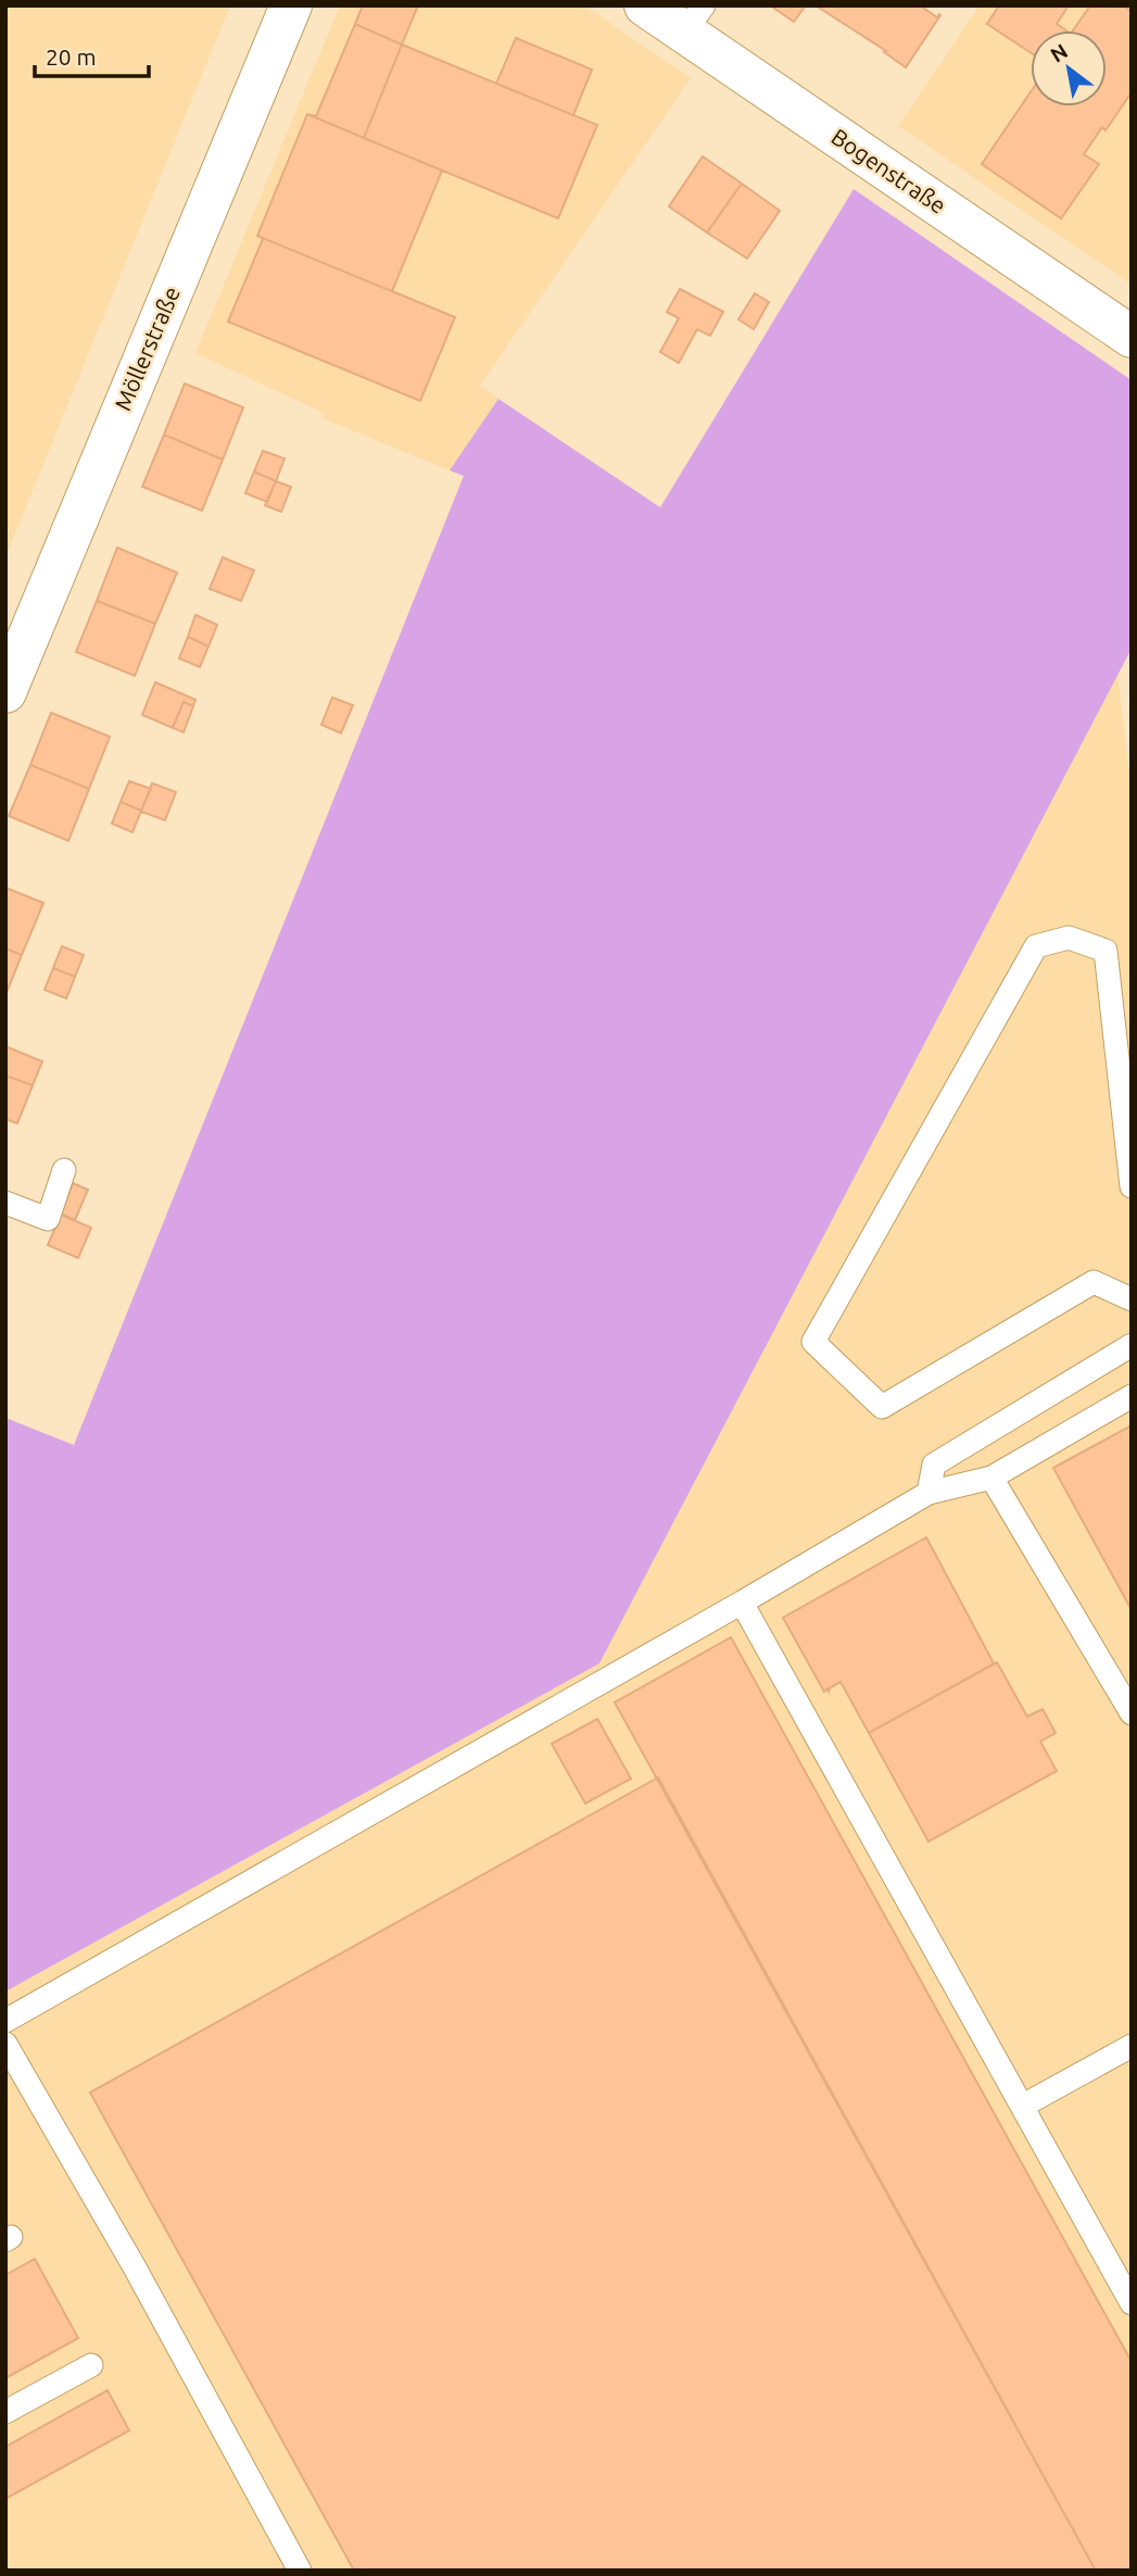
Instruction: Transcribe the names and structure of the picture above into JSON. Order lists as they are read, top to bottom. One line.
{"streets":{"street":["Bogenstraße","Möllerstraße"]},"scale_bar":"20 m","north":"top left"}
